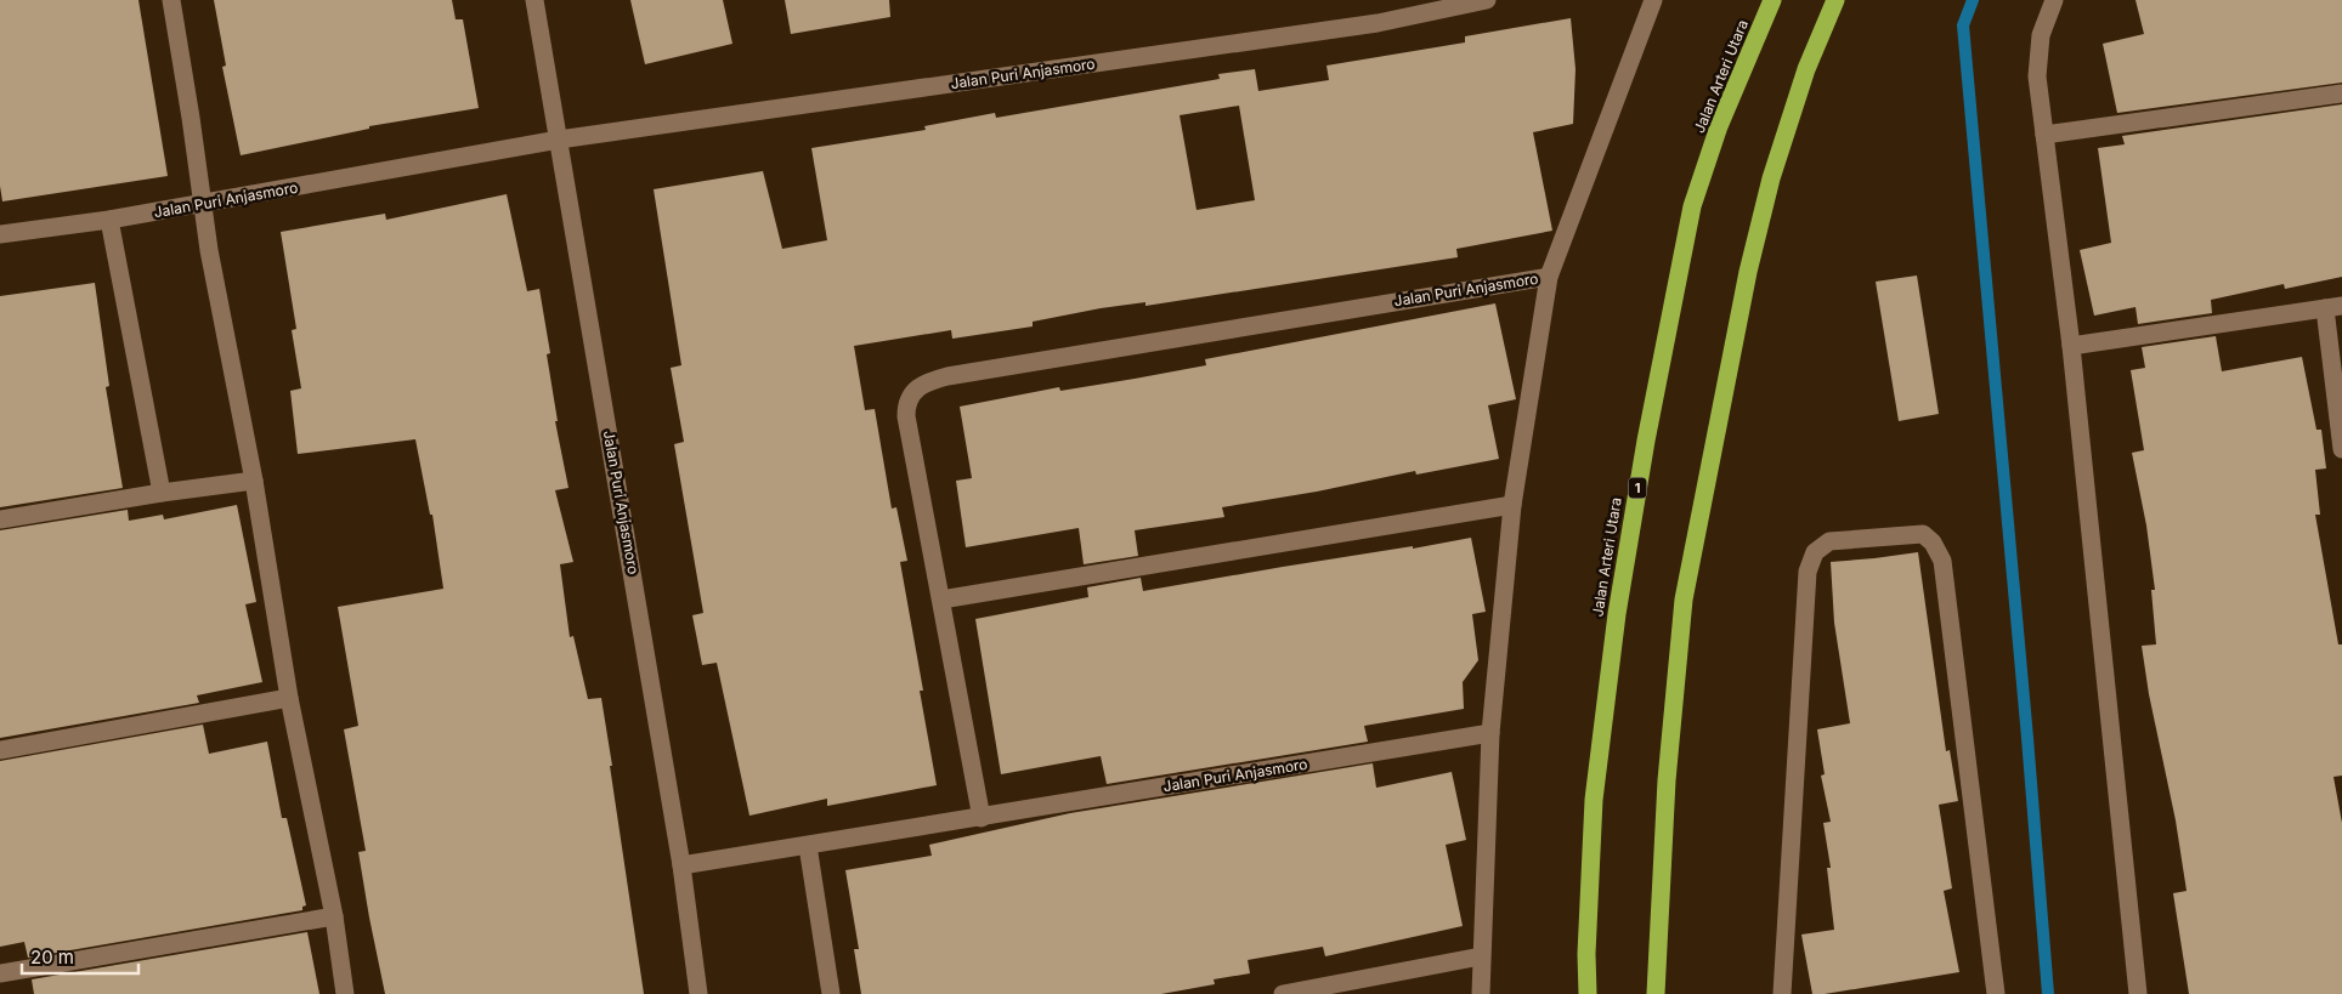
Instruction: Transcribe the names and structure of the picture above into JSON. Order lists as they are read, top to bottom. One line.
{"streets":{"highway":["Jalan Arteri Utara","1"],"street":["Jalan Puri Anjasmoro"]},"scale_bar":"20 m"}
